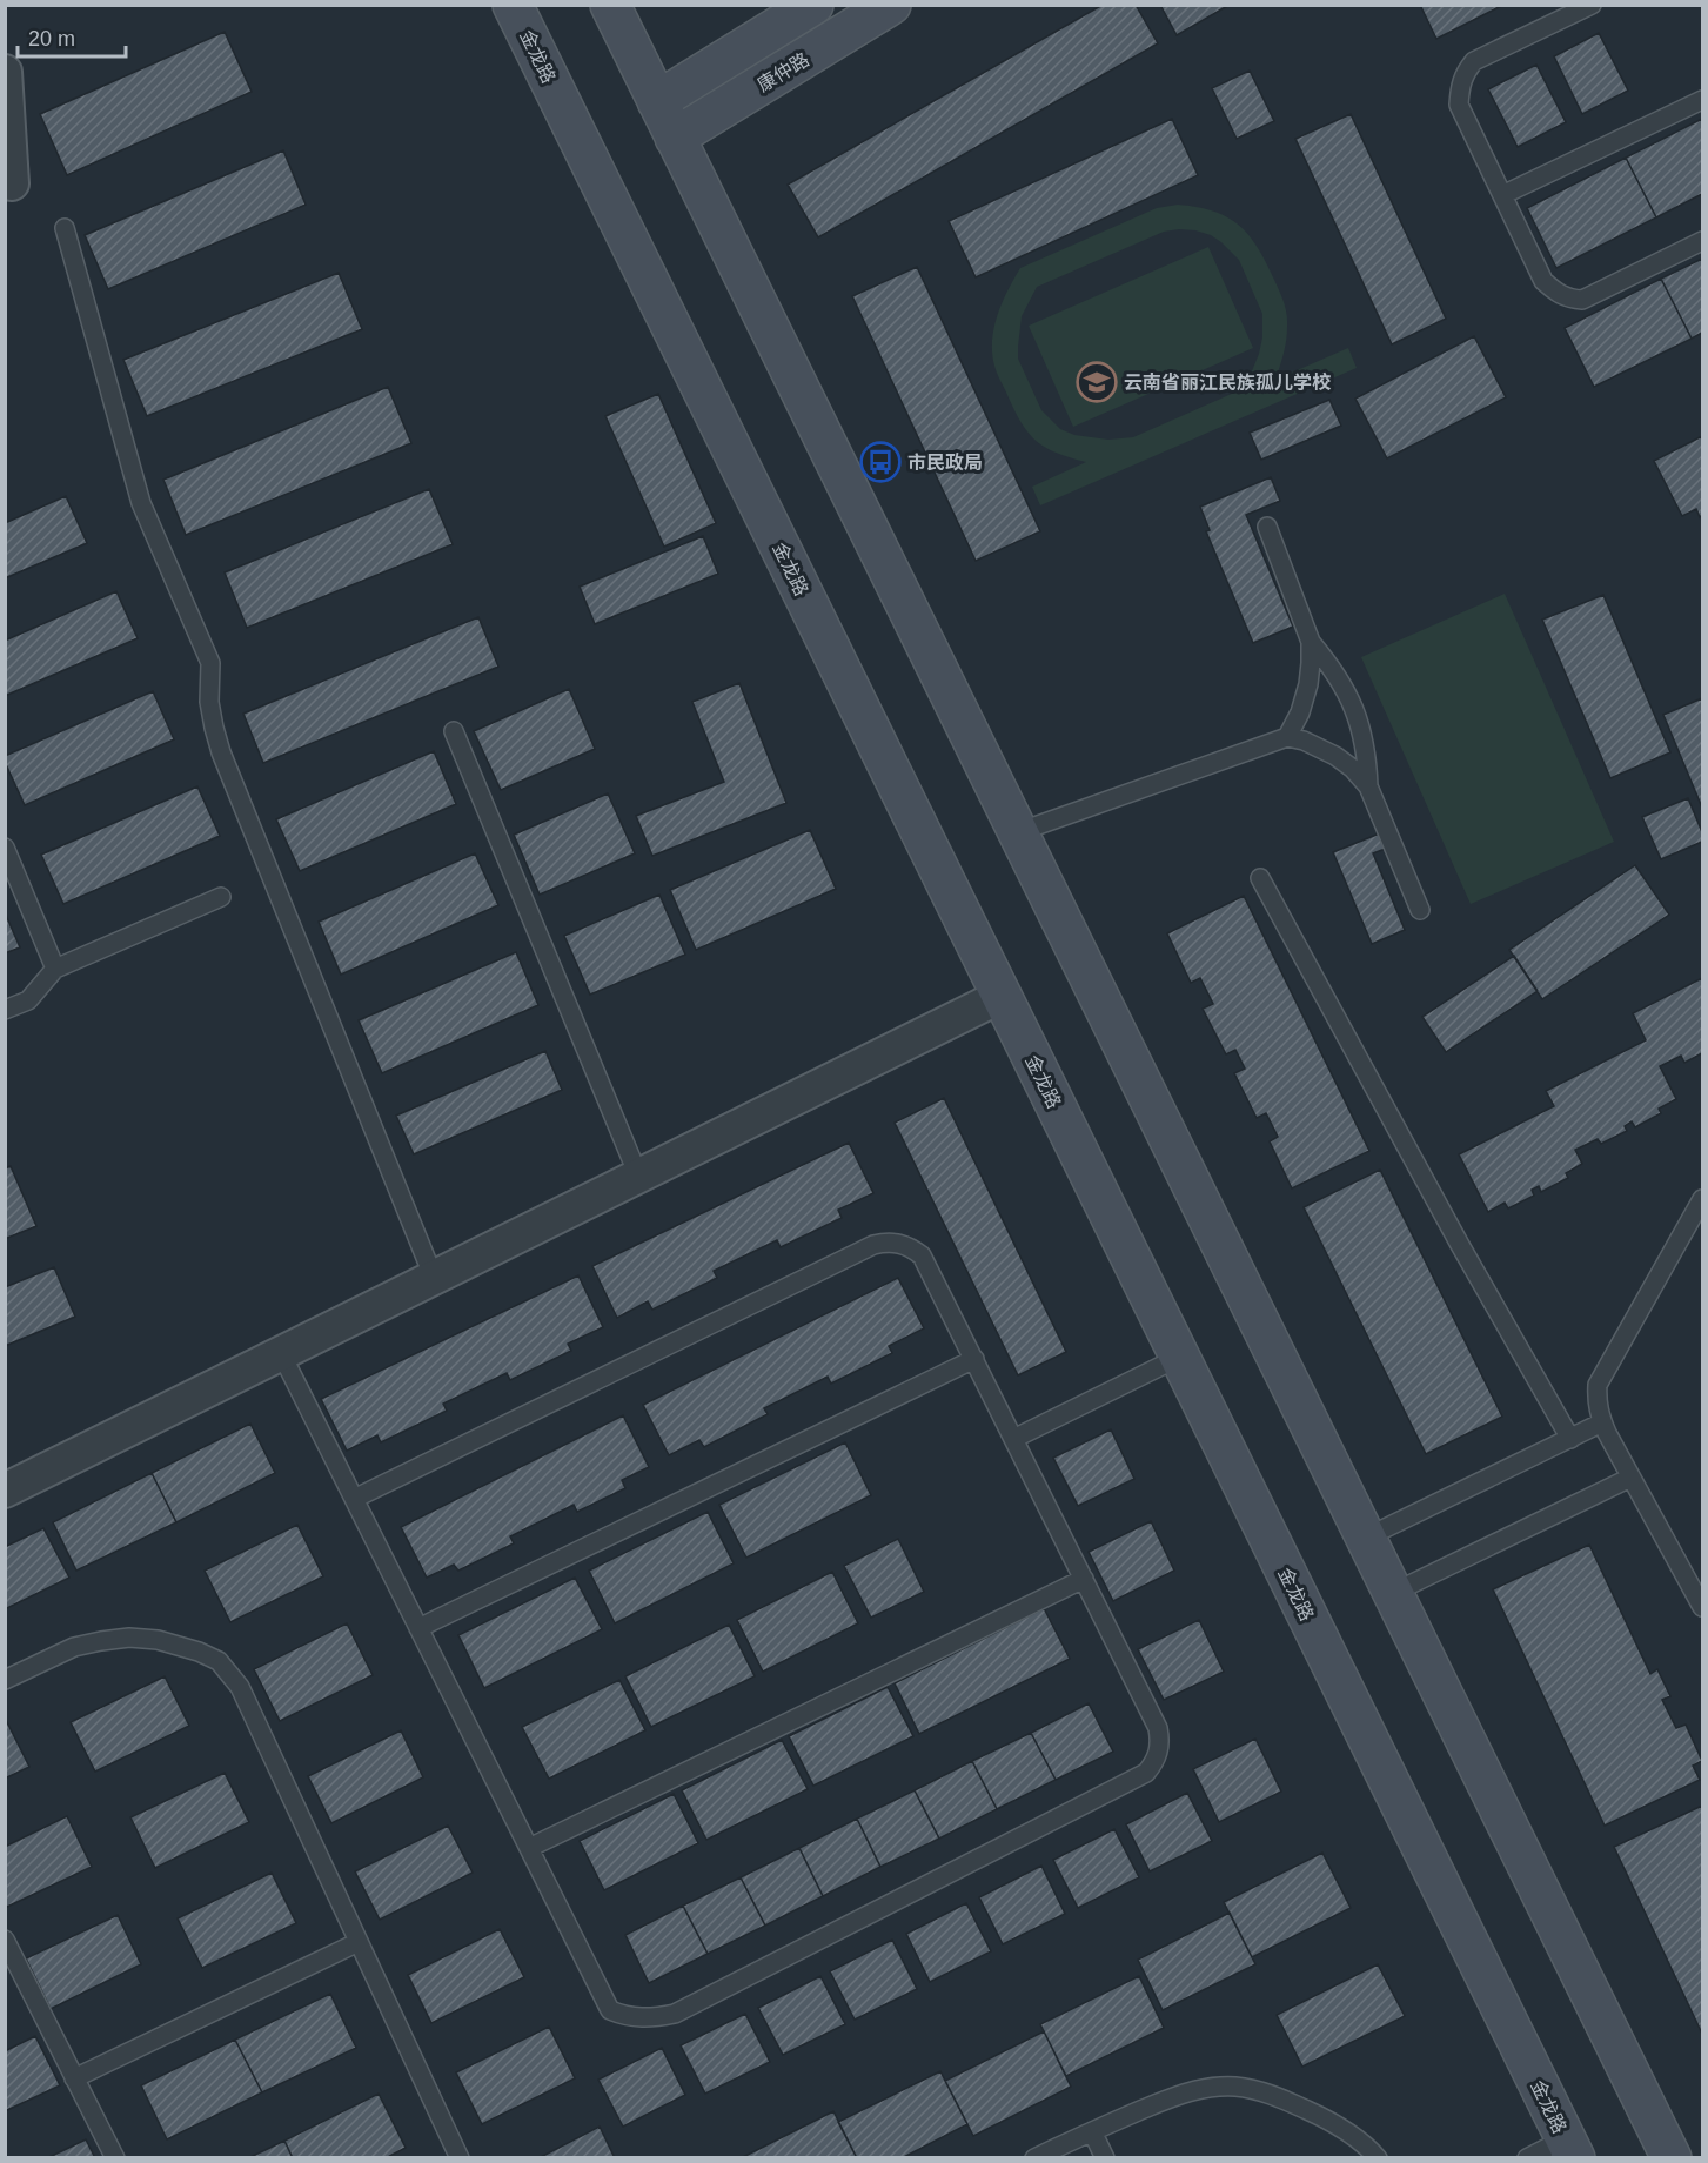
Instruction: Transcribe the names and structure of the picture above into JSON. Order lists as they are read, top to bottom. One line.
{"streets":{"main road":["金龙路","康仲路"]},"places":{"school or university":["云南省丽江民族孤儿学校"],"bus stop":["市民政局"]},"scale_bar":"20 m"}
